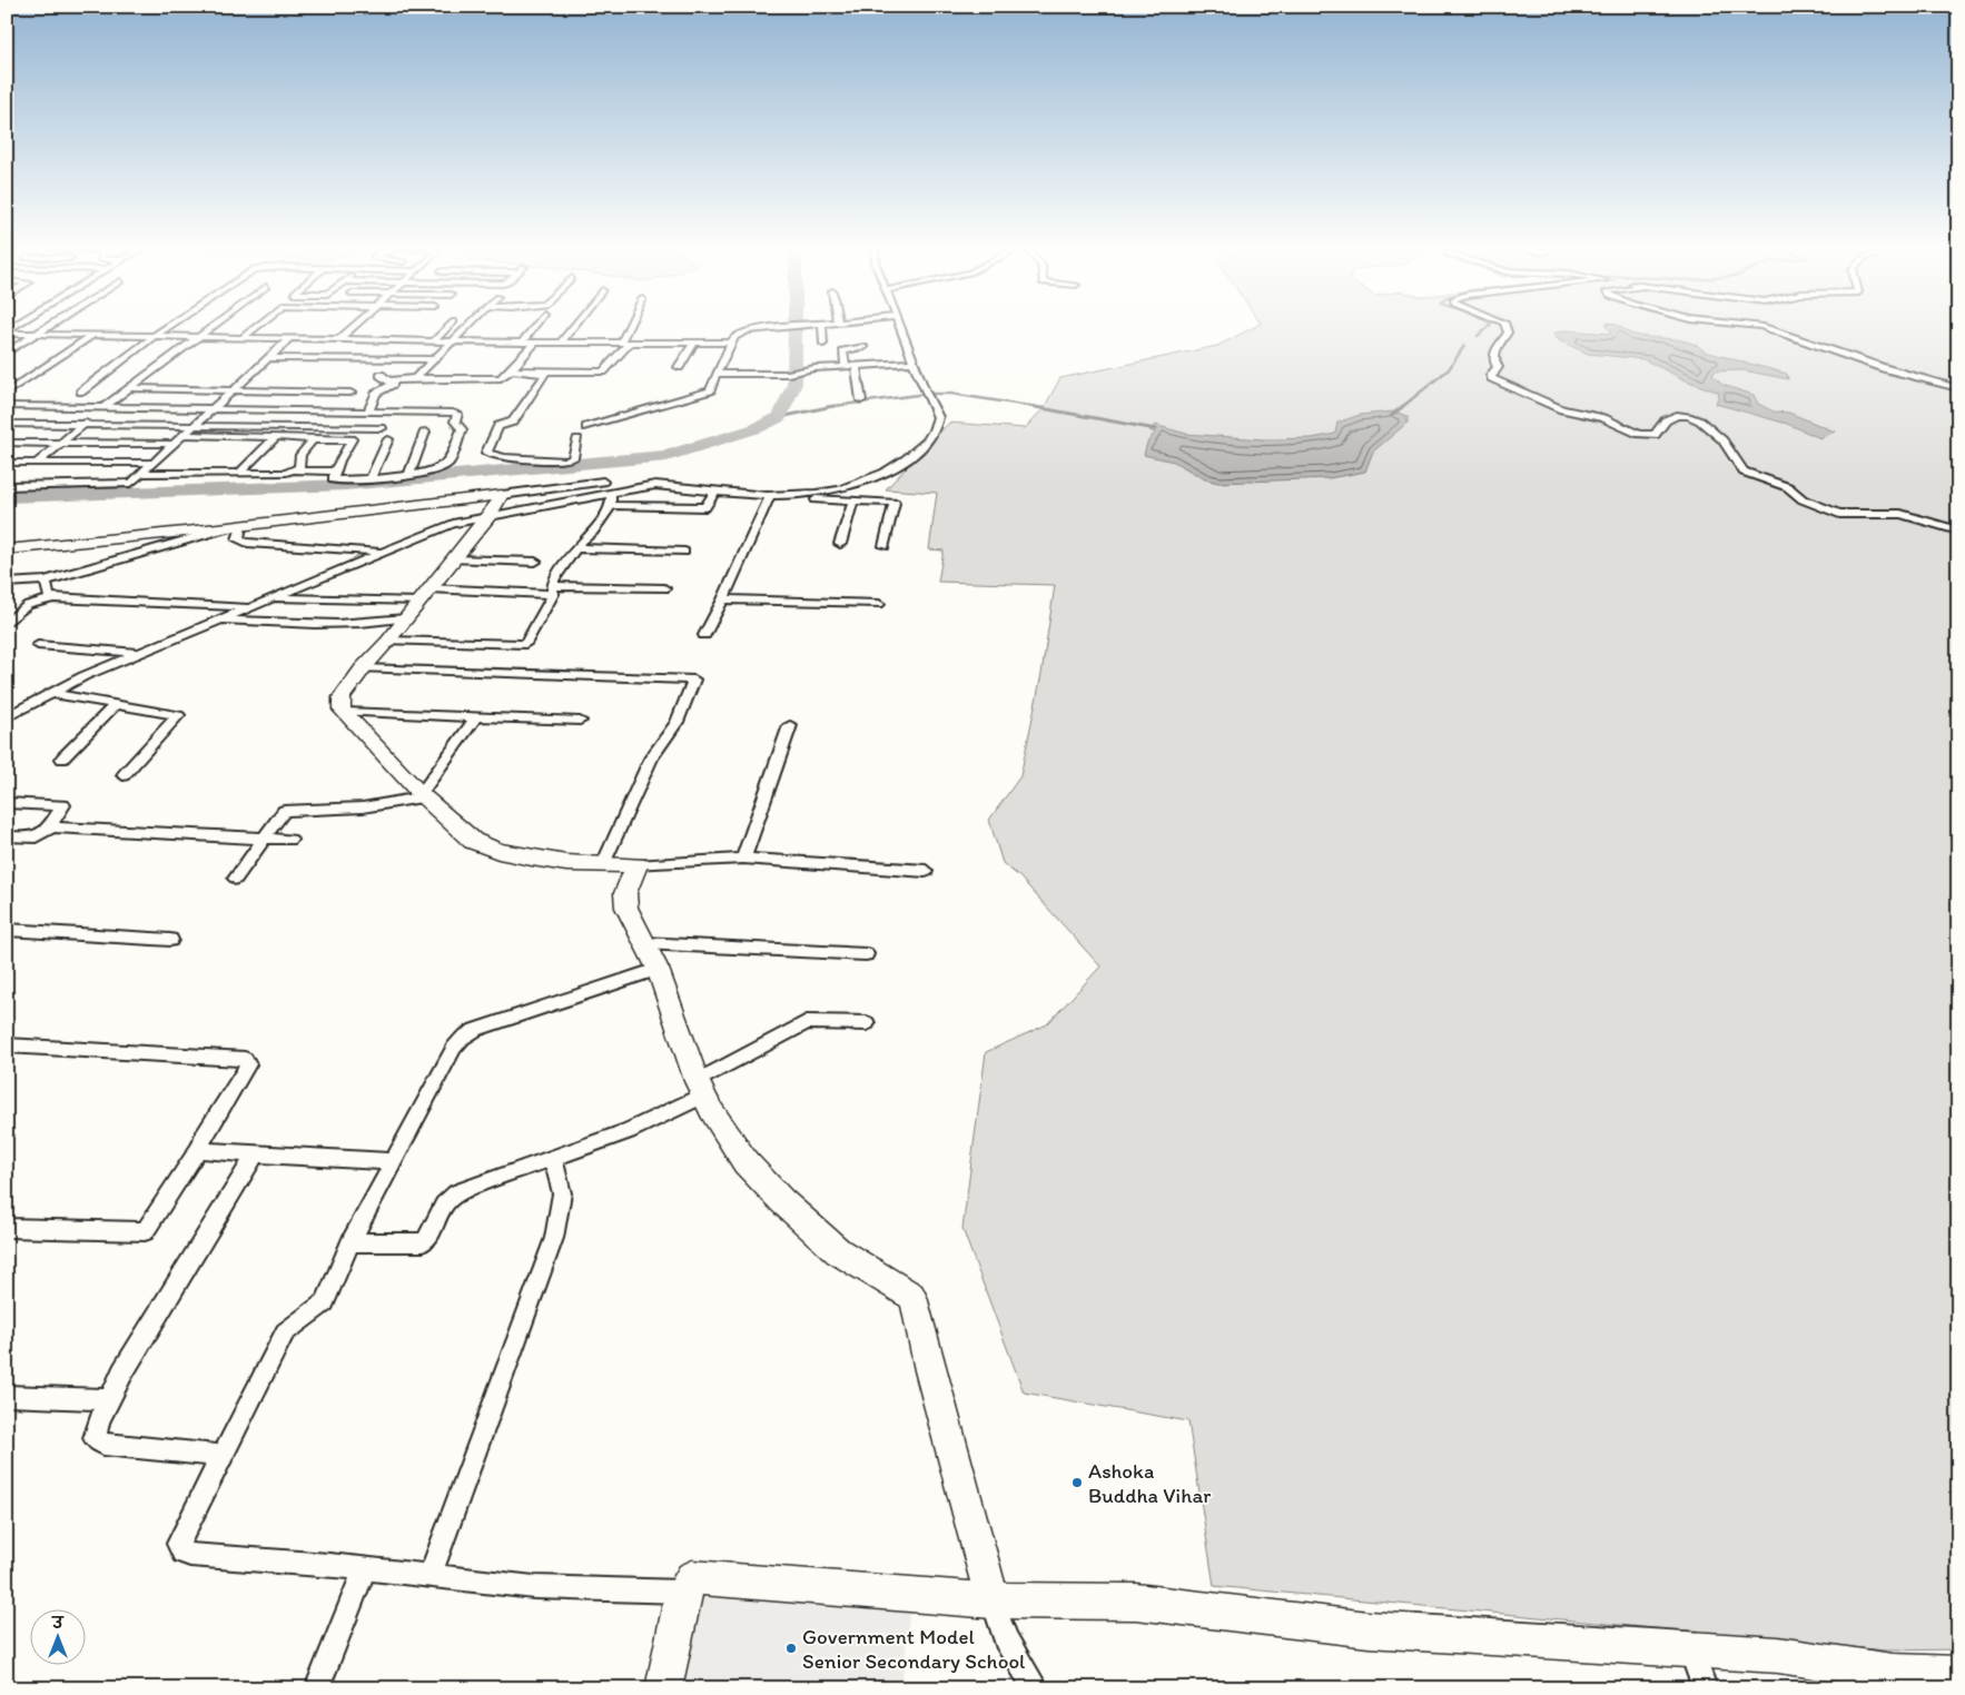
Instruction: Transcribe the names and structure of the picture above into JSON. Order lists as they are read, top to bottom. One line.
{"places":["Ashoka Buddha Vihar","Government Model Senior Secondary School"],"north":"top"}
